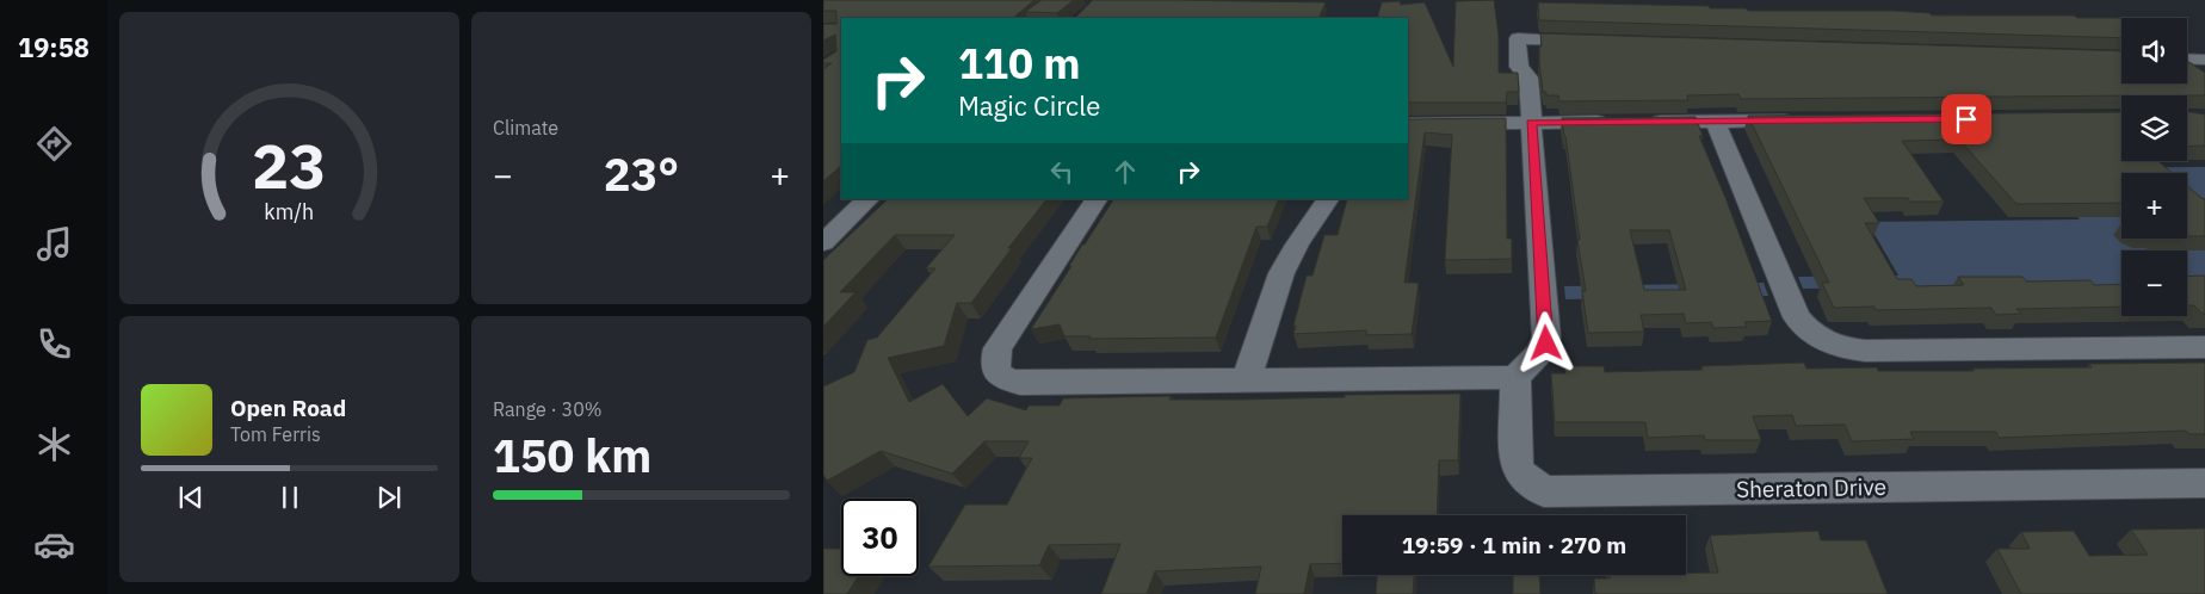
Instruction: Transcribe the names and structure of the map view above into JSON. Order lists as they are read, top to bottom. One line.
{"streets":{"street":["Sheraton Drive"]},"page":{"tabs":"19:58","tile":["Climate",["Range · 30%","150 km"]],"map_buttons":["+","−"],"turn":["110 m","Magic Circle"],"heat":["−","23°","+"],"song":["Open Road","Tom Ferris"],"limit":"30","trip":"19:59 · 1 min · 270 m","gauge":["23","km/h"]}}
